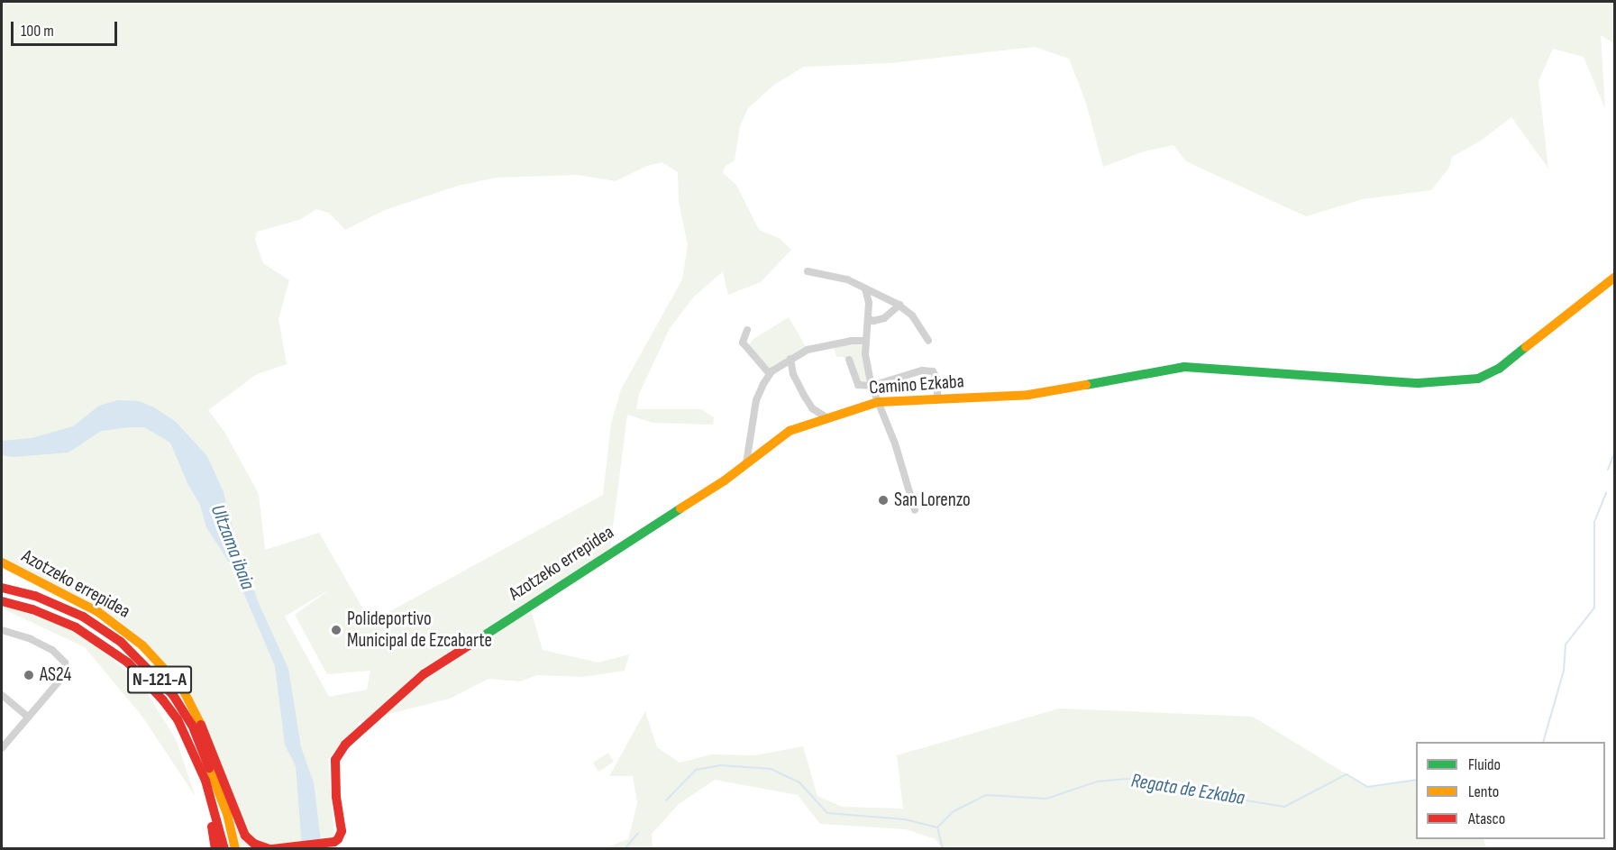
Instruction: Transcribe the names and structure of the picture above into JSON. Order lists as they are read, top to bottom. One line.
{"streets":{"main road":["Camino Ezkaba","Azotzeko errepidea","N-121-A"]},"crossings":[["Camino Ezkaba","Azotzeko errepidea"]],"water":["Ultzama ibaia","Regata de Ezkaba"],"places":["San Lorenzo","Polideportivo Municipal de Ezcabarte","AS24"],"legend":["Fluido","Lento","Atasco"],"scale_bar":"100 m"}
